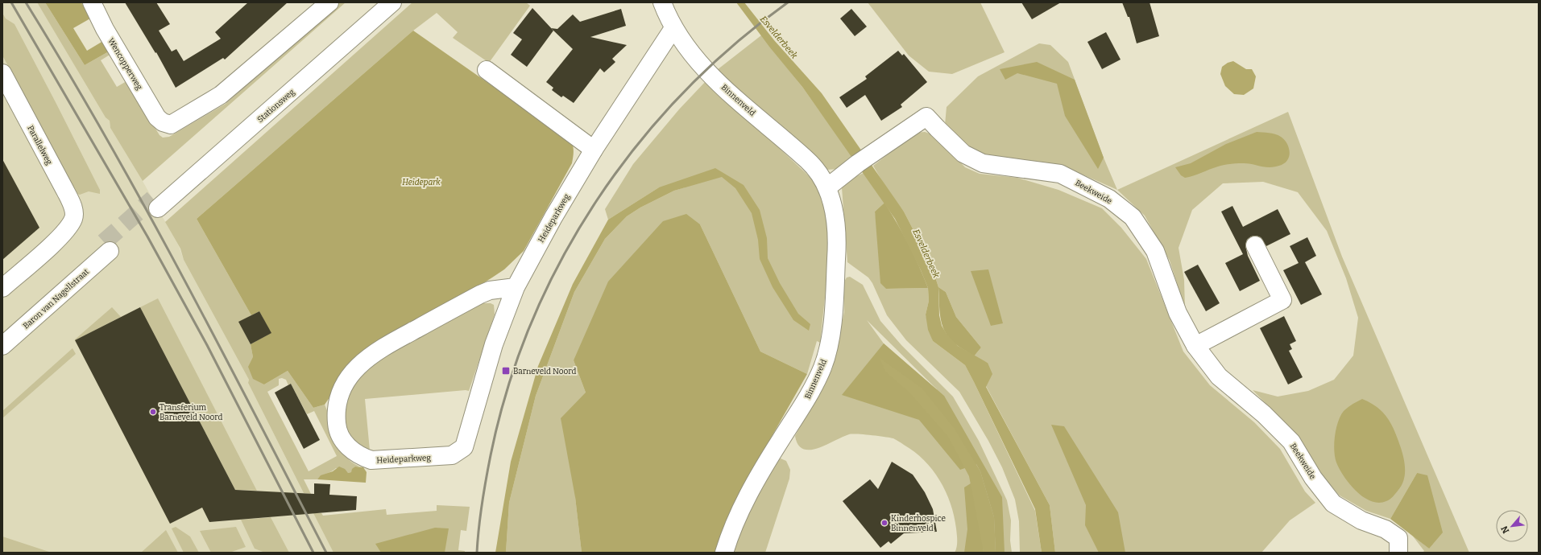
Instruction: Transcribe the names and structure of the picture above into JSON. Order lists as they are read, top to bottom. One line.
{"streets":{"street":["Wencopperweg","Binnenveld","Stationsweg","Parallelweg","Beekweide","Heideparkweg","Baron van Nagellstraat"]},"crossings":[["Binnenveld","Beekweide"],["Binnenveld","Heideparkweg"]],"water":["Esvelderbeek"],"parks":["Heidepark"],"places":{"transit":["Barneveld Noord"],"other":["Transferium Barneveld Noord","Kinderhospice Binnenveld"]},"north":"bottom left"}
